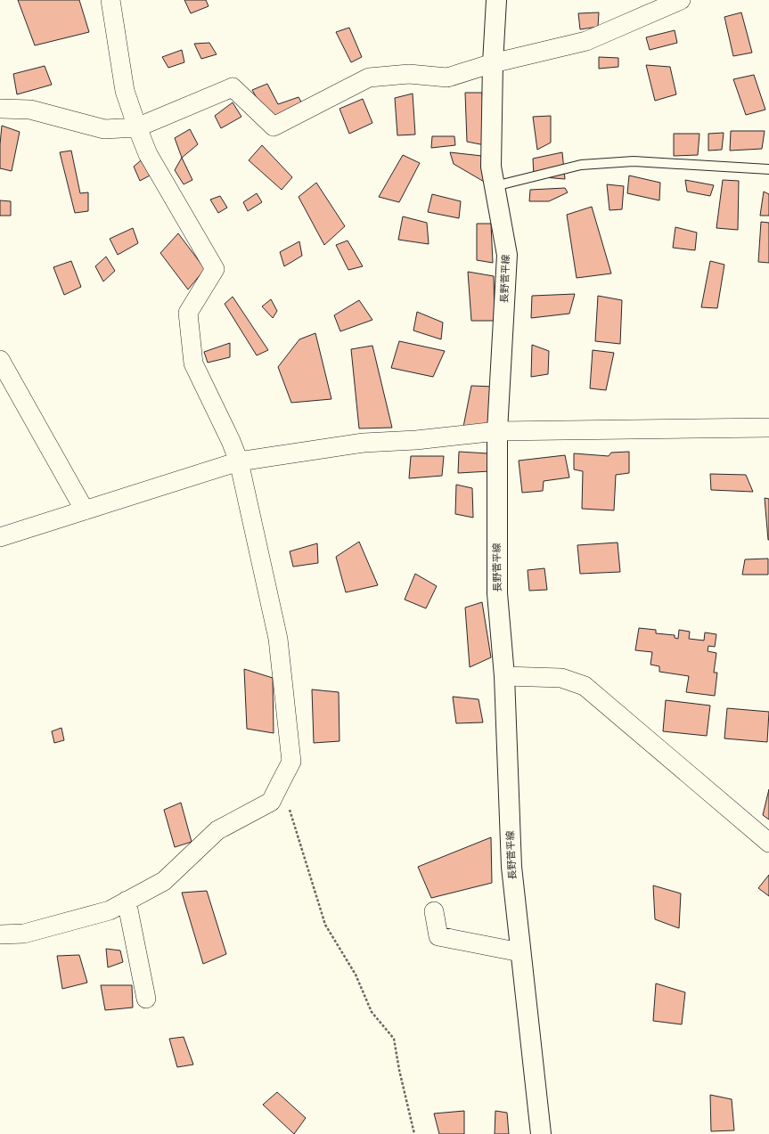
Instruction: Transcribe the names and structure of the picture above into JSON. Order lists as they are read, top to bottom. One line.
{"streets":{"main road":["長野菅平線"]}}
